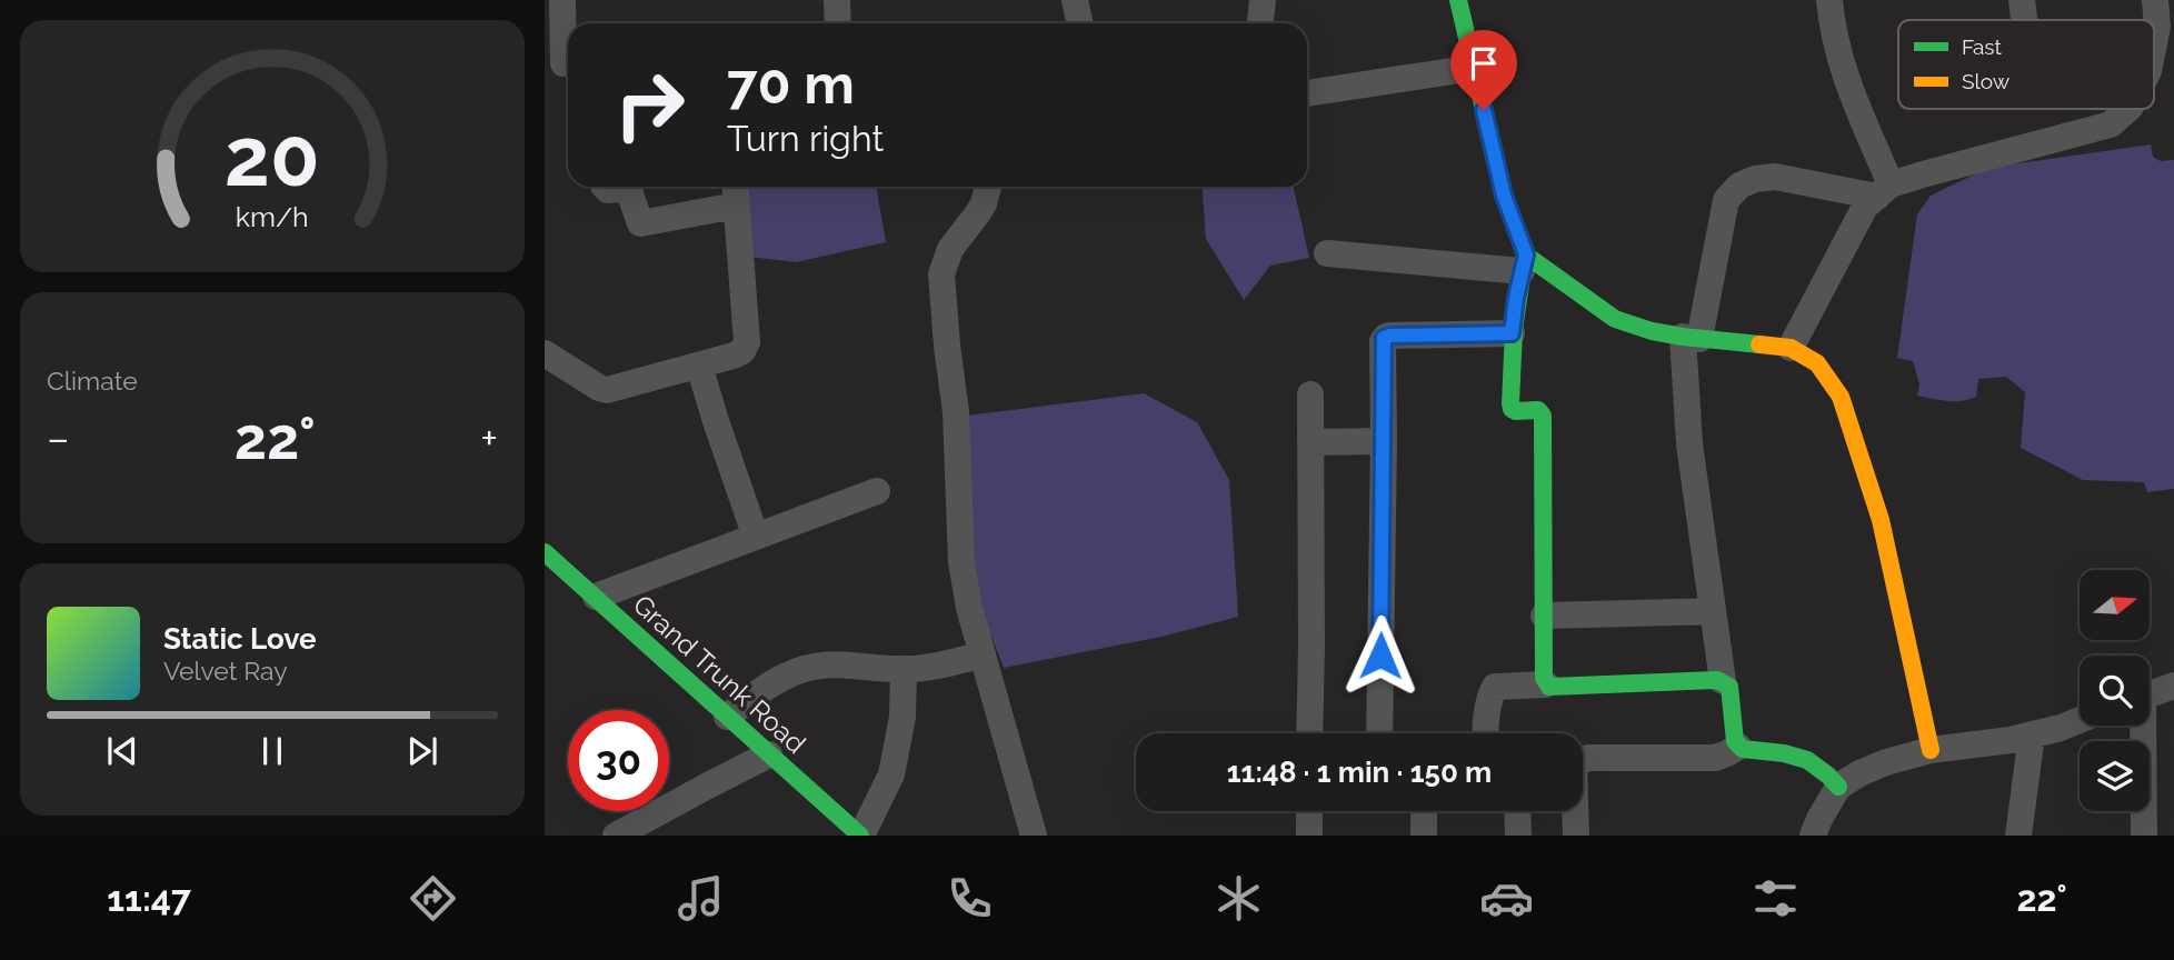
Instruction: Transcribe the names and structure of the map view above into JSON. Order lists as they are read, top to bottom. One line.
{"streets":{"street":["Grand Trunk Road"]},"legend":["Fast","Slow"],"north":"right","page":{"turn":["70 m","Turn right"],"tile":"Climate","heat":["−","22°","+"],"song":["Static Love","Velvet Ray"],"limit":"30","trip":"11:48 · 1 min · 150 m","tabs":["11:47","22°"],"gauge":["20","km/h"]}}
